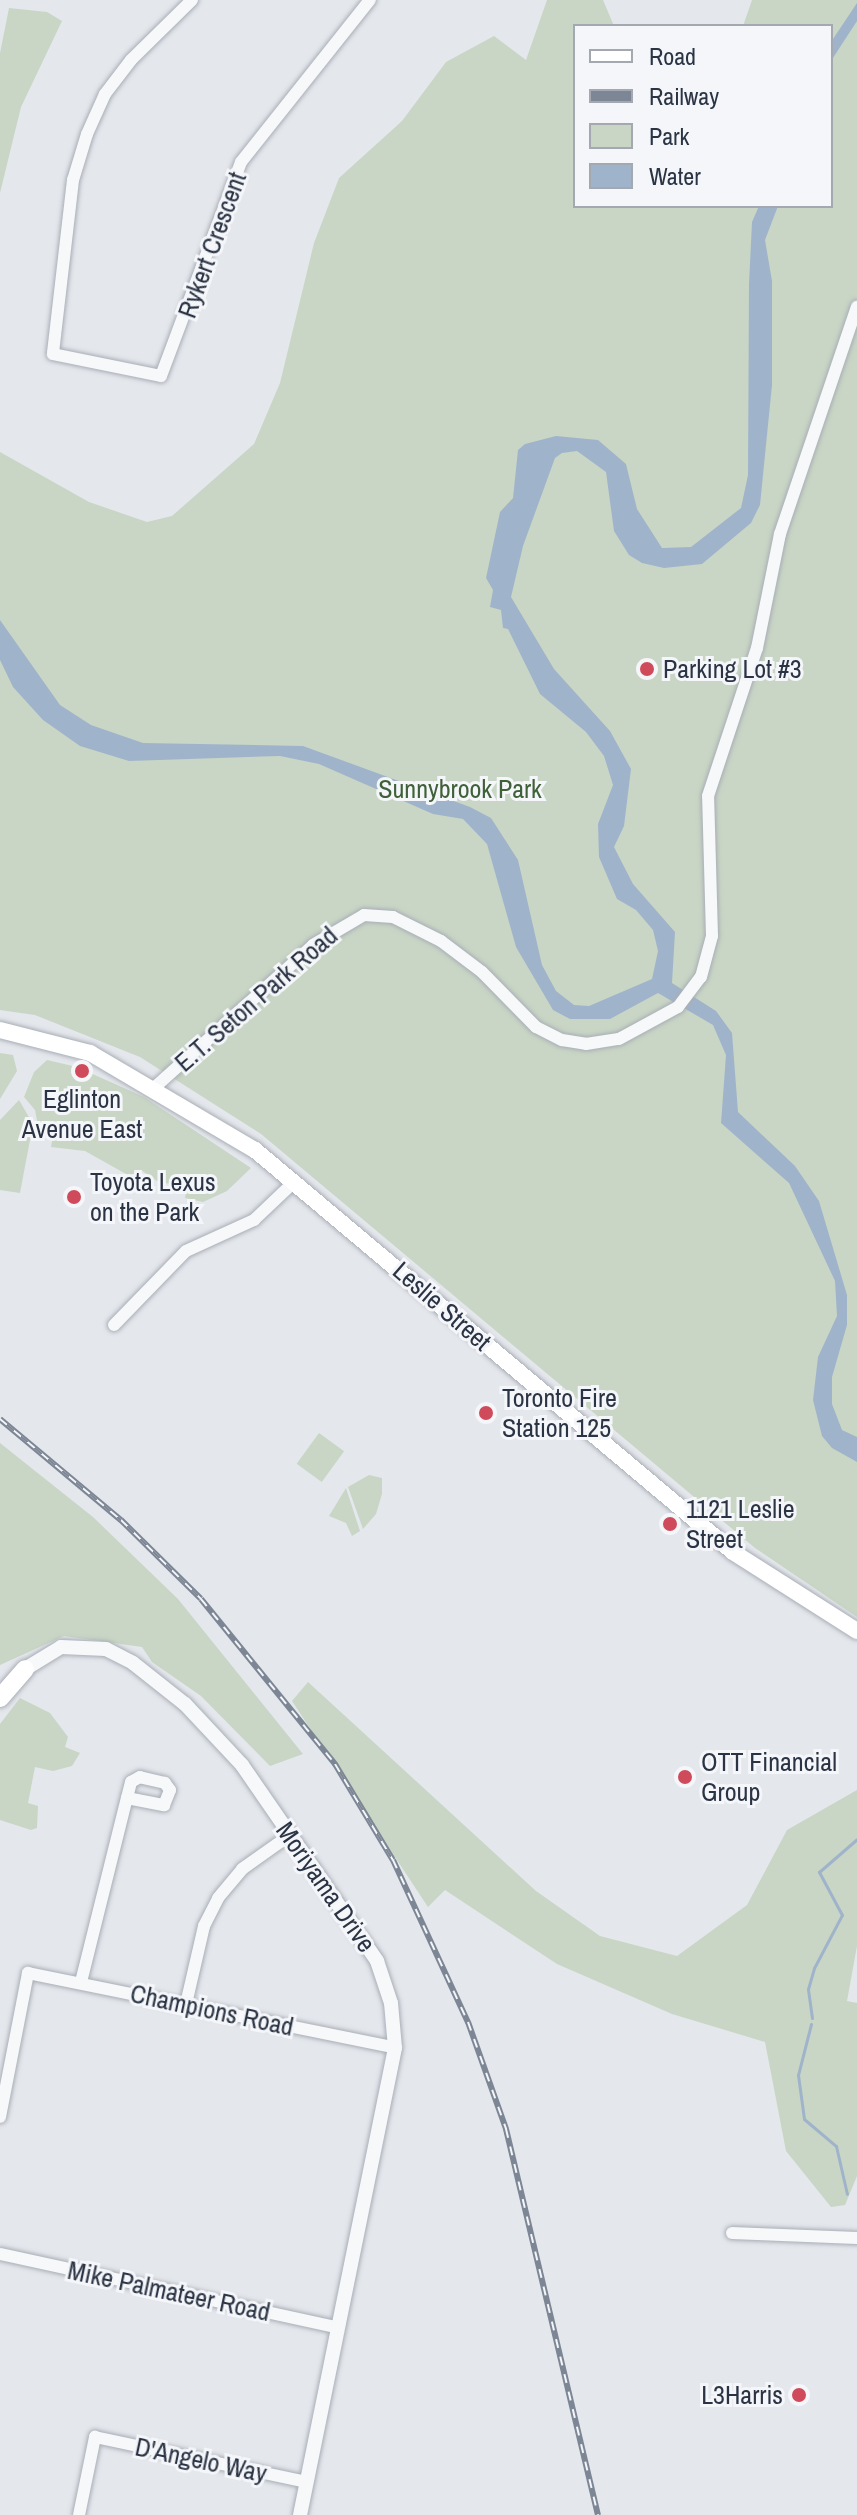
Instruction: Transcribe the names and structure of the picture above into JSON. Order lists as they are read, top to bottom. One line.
{"streets":{"main road":["Leslie Street"],"street":["Rykert Crescent","E.T. Seton Park Road","Moriyama Drive","Champions Road","Mike Palmateer Road","D'Angelo Way"]},"crossings":[["E.T. Seton Park Road","Leslie Street"],["Moriyama Drive","Champions Road"],["Moriyama Drive","Mike Palmateer Road"],["Moriyama Drive","D'Angelo Way"]],"parks":["Sunnybrook Park"],"places":["Parking Lot #3","Eglinton Avenue East","Toyota Lexus on the Park","Toronto Fire Station 125","1121 Leslie Street","OTT Financial Group","L3Harris"],"legend":["Road","Railway","Park","Water"]}
